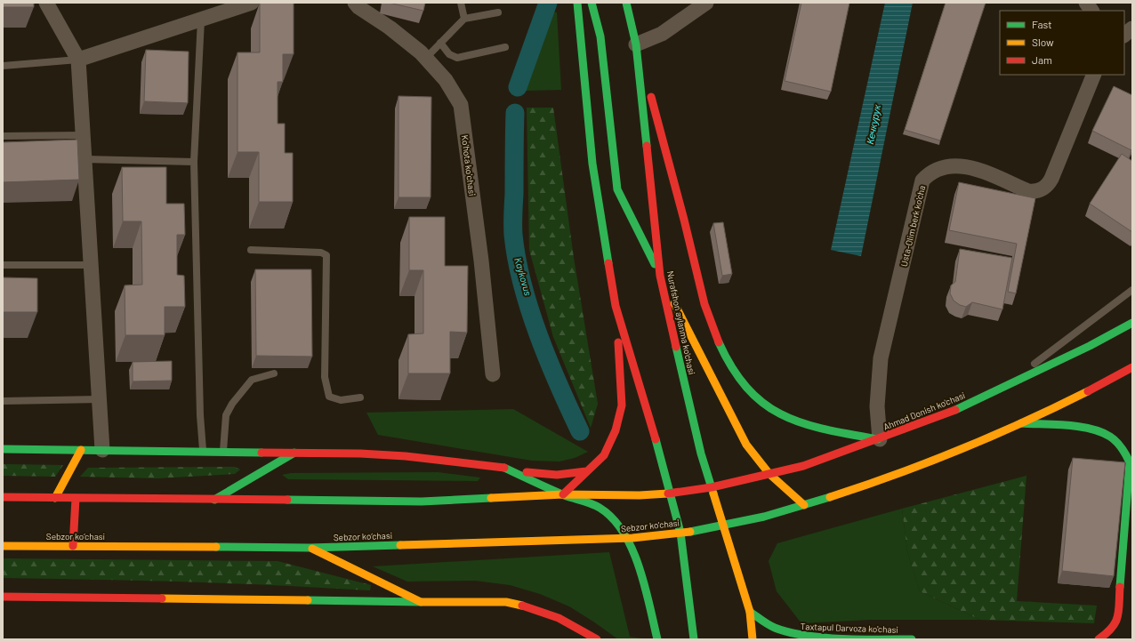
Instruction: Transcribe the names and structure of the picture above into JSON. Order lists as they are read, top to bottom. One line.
{"streets":{"main road":["Nurafshon aylanma ko'chasi","Ahmad Donish ko'chasi","Sebzor ko‘chasi","Taxtapul Darvoza ko'chasi"],"street":["Koʻhota koʻchasi","Usta-Olim berk ko'cha"]},"crossings":[["Usta-Olim berk ko'cha","Ahmad Donish ko'chasi"],["Nurafshon aylanma ko'chasi","Ahmad Donish ko'chasi"],["Nurafshon aylanma ko'chasi","Sebzor ko‘chasi"],["Nurafshon aylanma ko'chasi","Taxtapul Darvoza ko'chasi"]],"water":["Кечкурук","Kaykovus"],"legend":["Fast","Slow","Jam"]}
